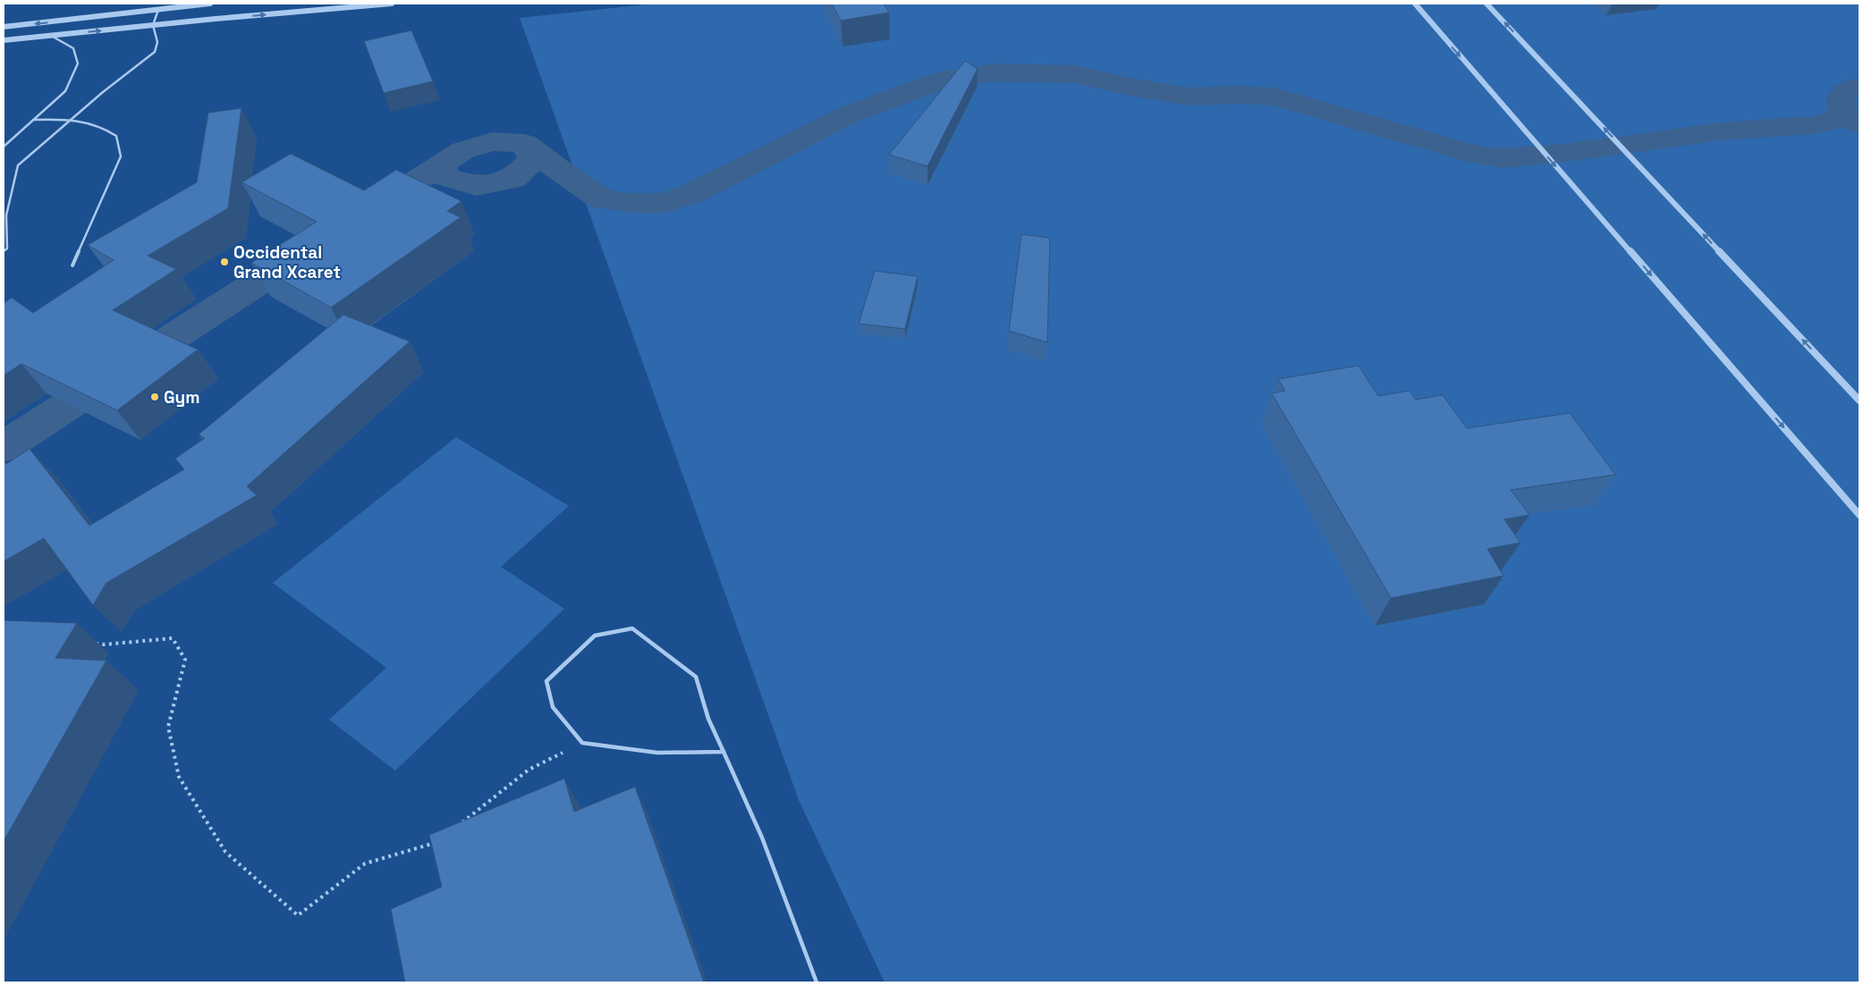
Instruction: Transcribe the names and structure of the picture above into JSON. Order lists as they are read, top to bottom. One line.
{"places":["Occidental Grand Xcaret","Gym"]}
